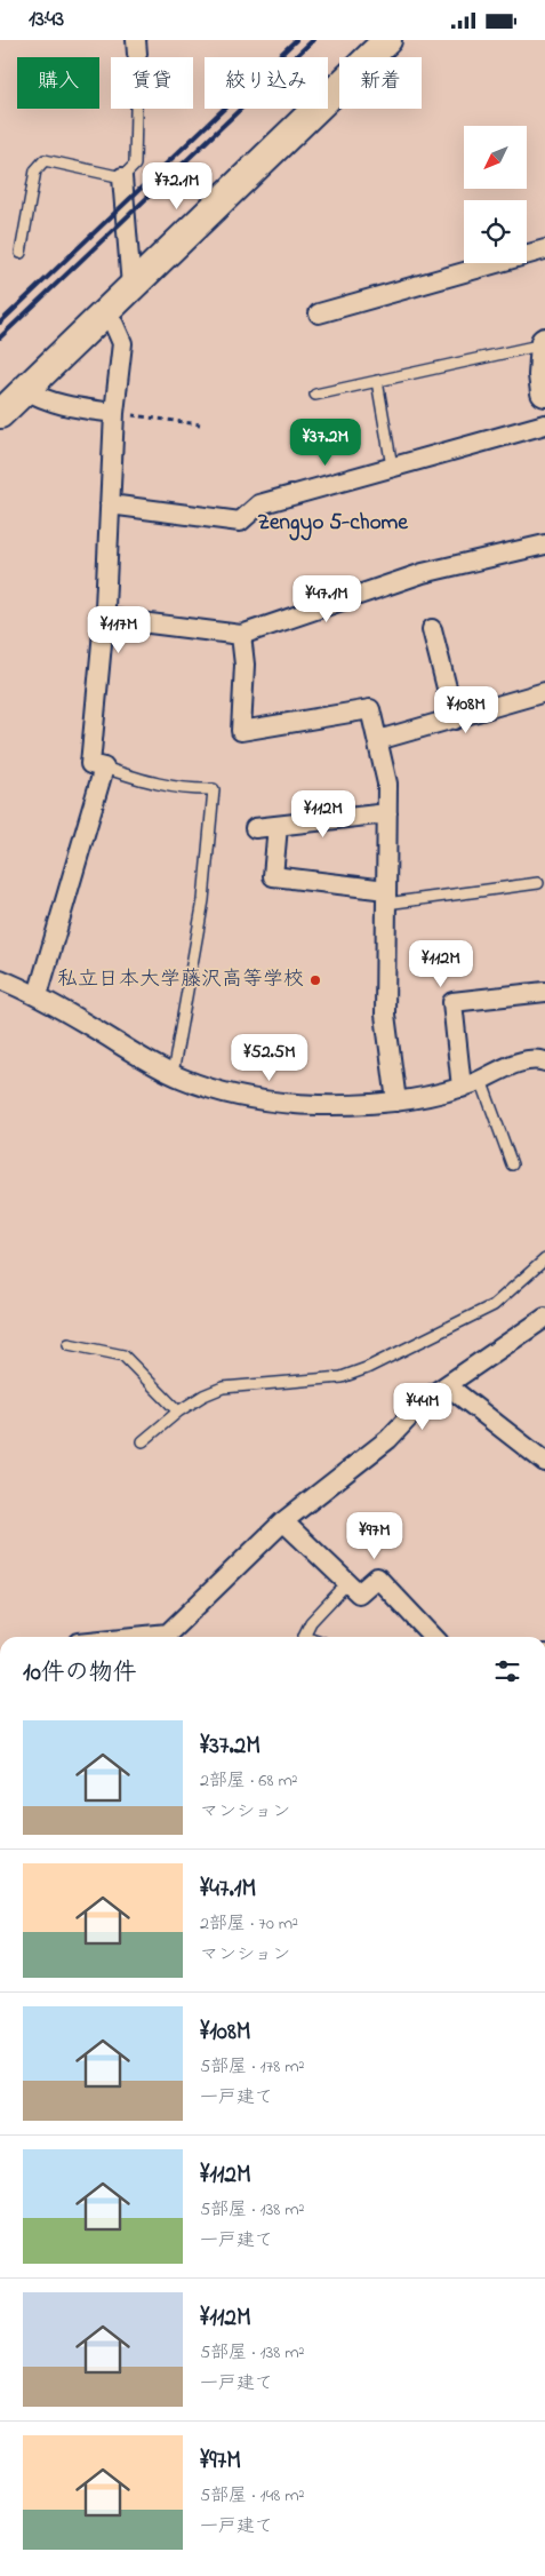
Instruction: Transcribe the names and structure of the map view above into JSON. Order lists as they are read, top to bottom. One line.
{"districts":["Zengyo 5-chome"],"places":["私立日本大学藤沢高等学校"],"north":"bottom left","page":{"status":"13:43","chip":["購入","賃貸","絞り込み","新着"],"price":["¥72.1M","¥37.2M","¥47.1M","¥117M","¥108M","¥112M","¥112M","¥52.5M","¥44M","¥97M"],"heading":"10件の物件","list":[{"name":"¥37.2M","note":"2部屋 · 68 m² · マンション"},{"name":"¥47.1M","note":"2部屋 · 70 m² · マンション"},{"name":"¥108M","note":"5部屋 · 178 m² · 一戸建て"},{"name":"¥112M","note":"5部屋 · 138 m² · 一戸建て"},{"name":"¥112M","note":"5部屋 · 138 m² · 一戸建て"},{"name":"¥97M","note":"5部屋 · 148 m² · 一戸建て"}]}}
